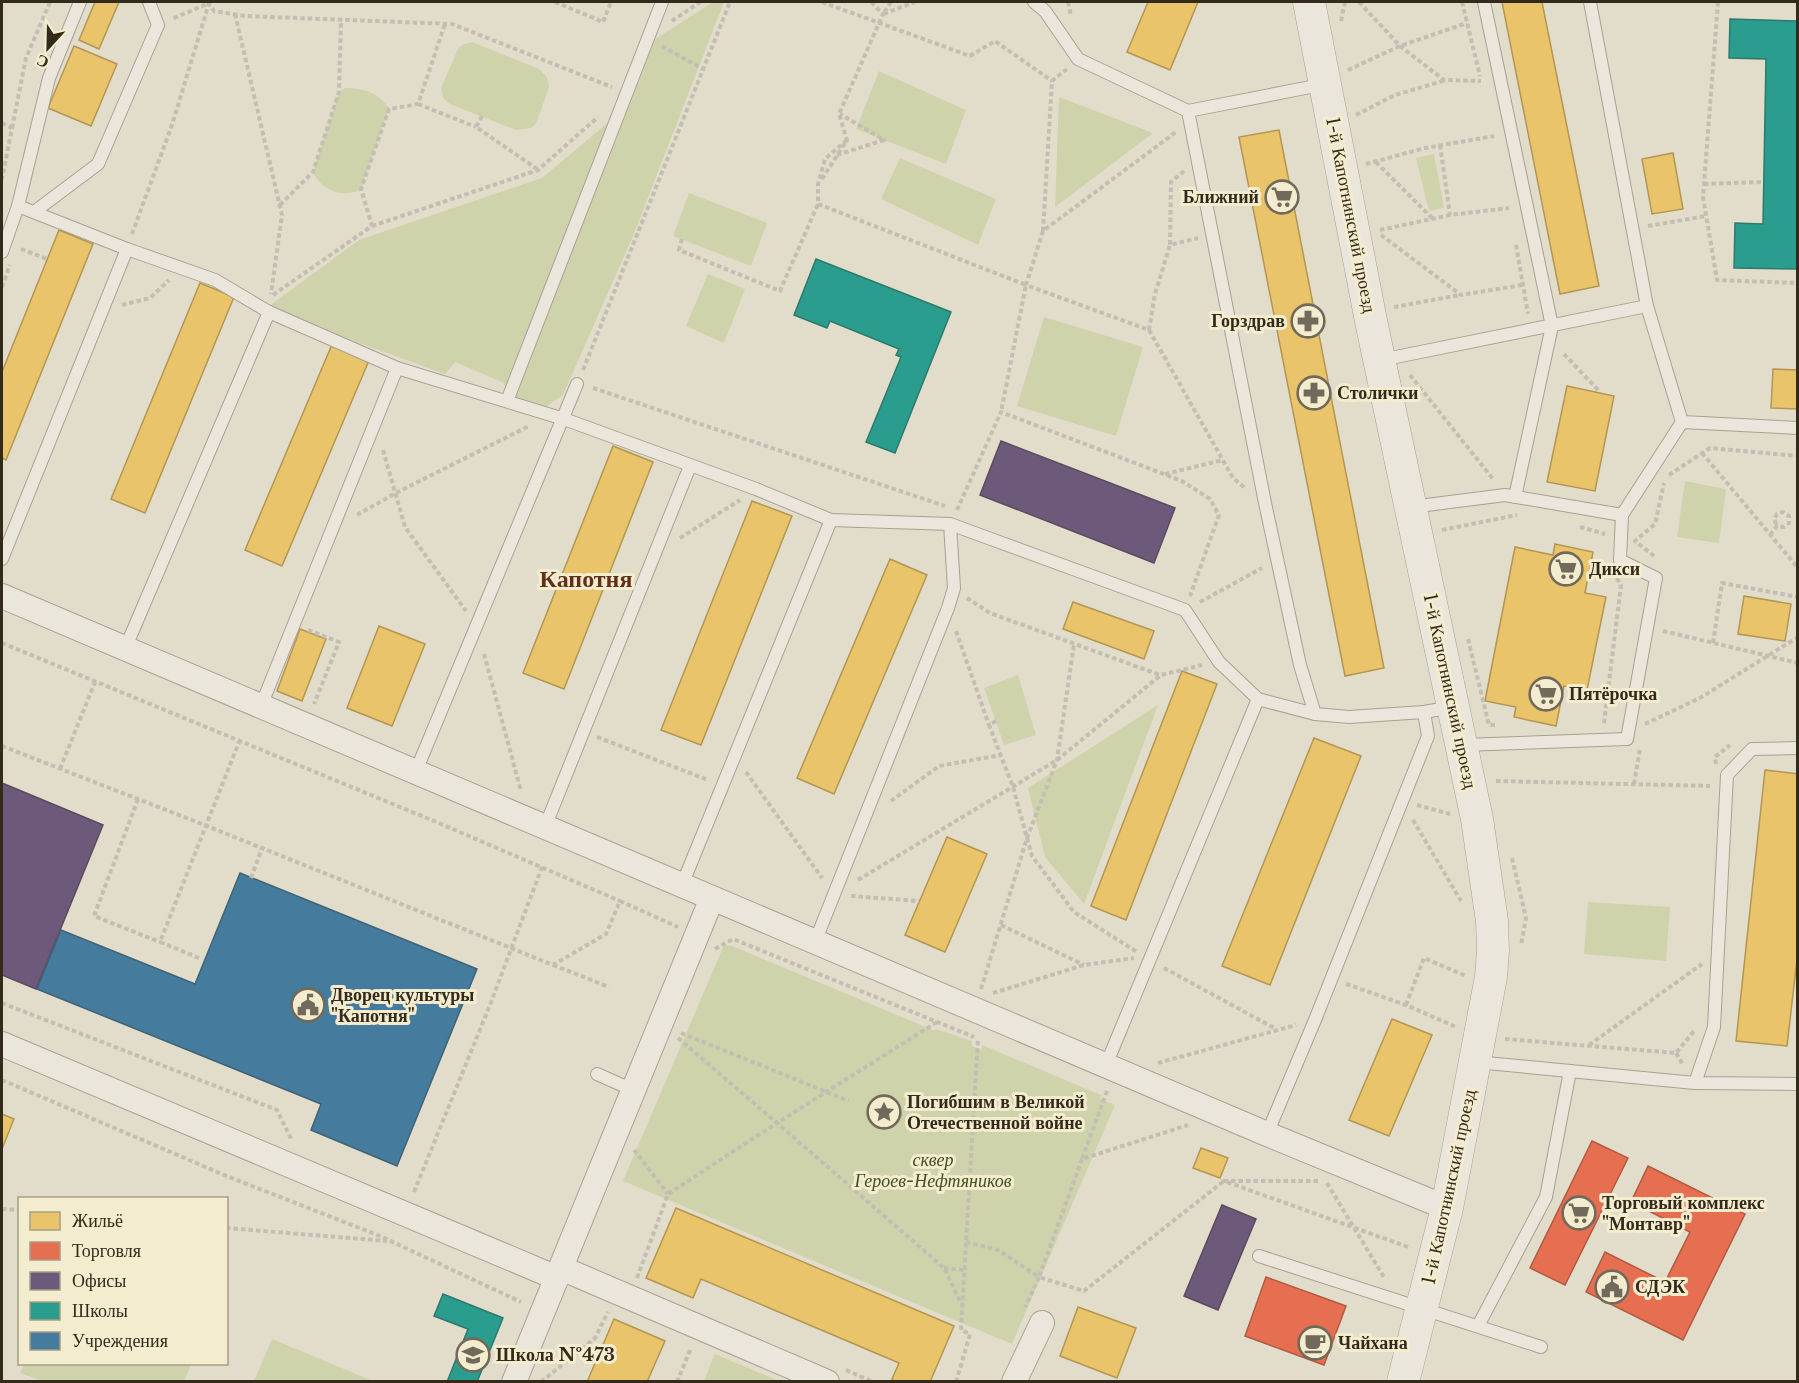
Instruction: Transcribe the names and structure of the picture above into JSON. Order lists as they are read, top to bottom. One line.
{"streets":{"street":["1-й Капотнинский проезд"]},"districts":["Капотня"],"parks":["сквер Героев-Нефтяников"],"places":{"supermarket":["Ближний","Дикси","Пятёрочка","Торговый комплекс \"Монтавр\""],"pharmacy":["Горздрав","Столички"],"public building":["Дворец культуры \"Капотня\"","СДЭК"],"place":["Погибшим в Великой Отечественной войне"],"cafe":["Чайхана"],"school or university":["Школа №473"]},"legend":["Жильё","Торговля","Офисы","Школы","Учреждения"],"north":"bottom"}
